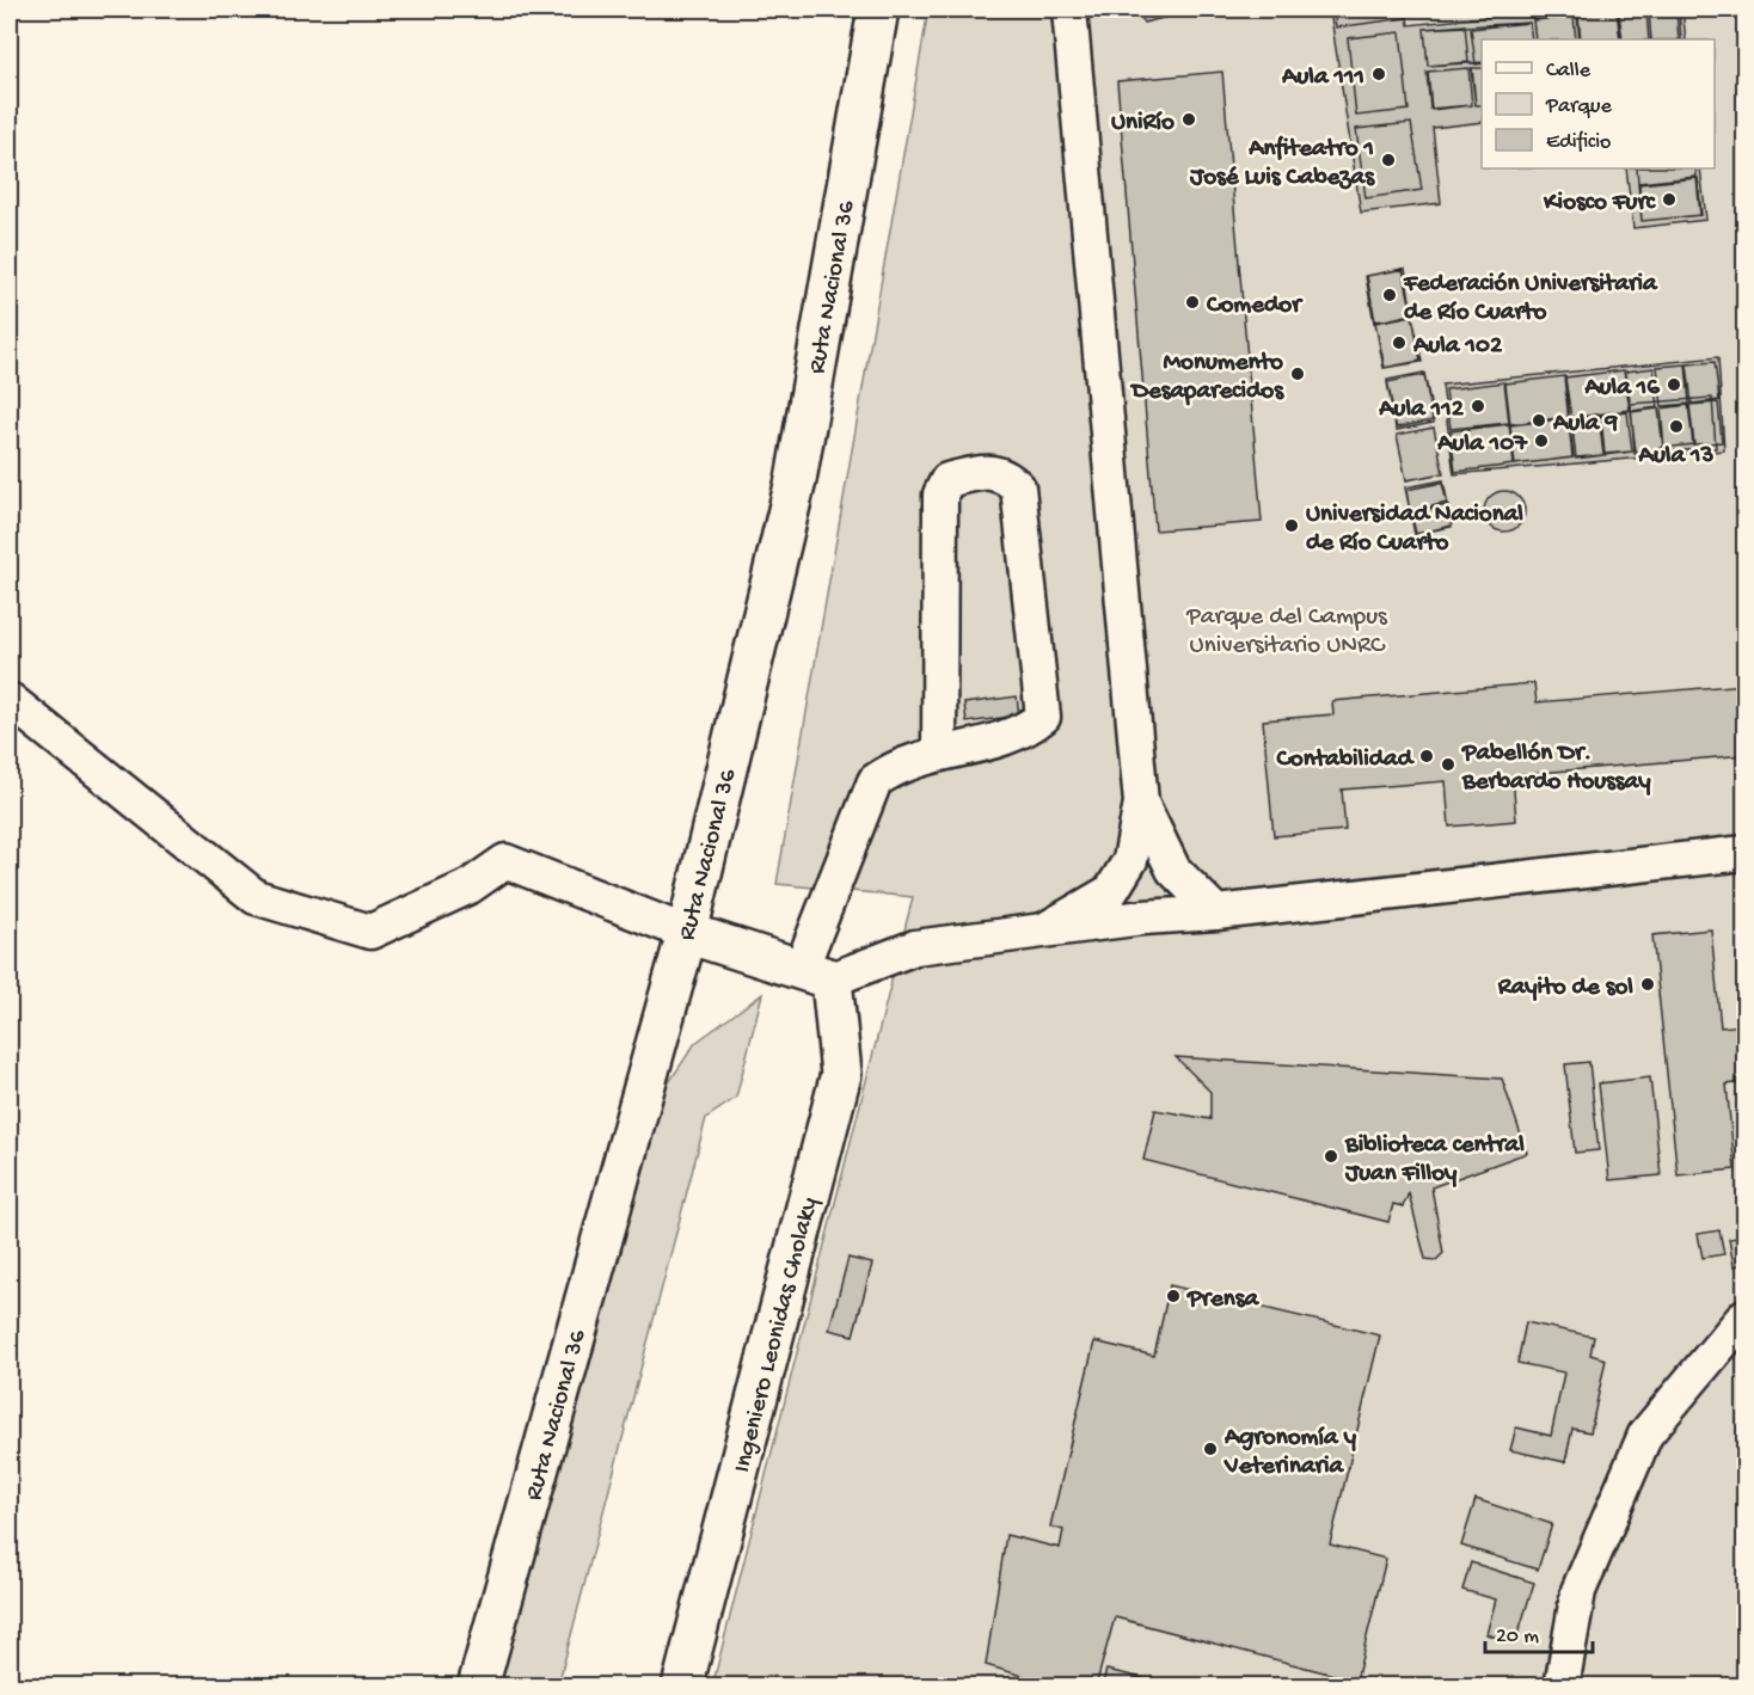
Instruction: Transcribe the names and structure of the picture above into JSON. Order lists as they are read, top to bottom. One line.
{"streets":{"main road":["Ruta Nacional 36","Ingeniero Leonidas Cholaky"]},"parks":["Parque del Campus Universitario UNRC"],"places":["Aula 111","UniRío","Anfiteatro 1 José Luis Cabezas","Kiosco Furc","Federación Universitaria de Río Cuarto","Comedor","Aula 102","Monumento Desaparecidos","Aula 16","Aula 112","Aula 9","Aula 13","Aula 107","Universidad Nacional de Río Cuarto","Contabilidad","Pabellón Dr. Berbardo Houssay","Rayito de sol","Biblioteca central Juan Filloy","Prensa","Agronomía y Veterinaria"],"legend":["Calle","Parque","Edificio"],"scale_bar":"20 m"}
